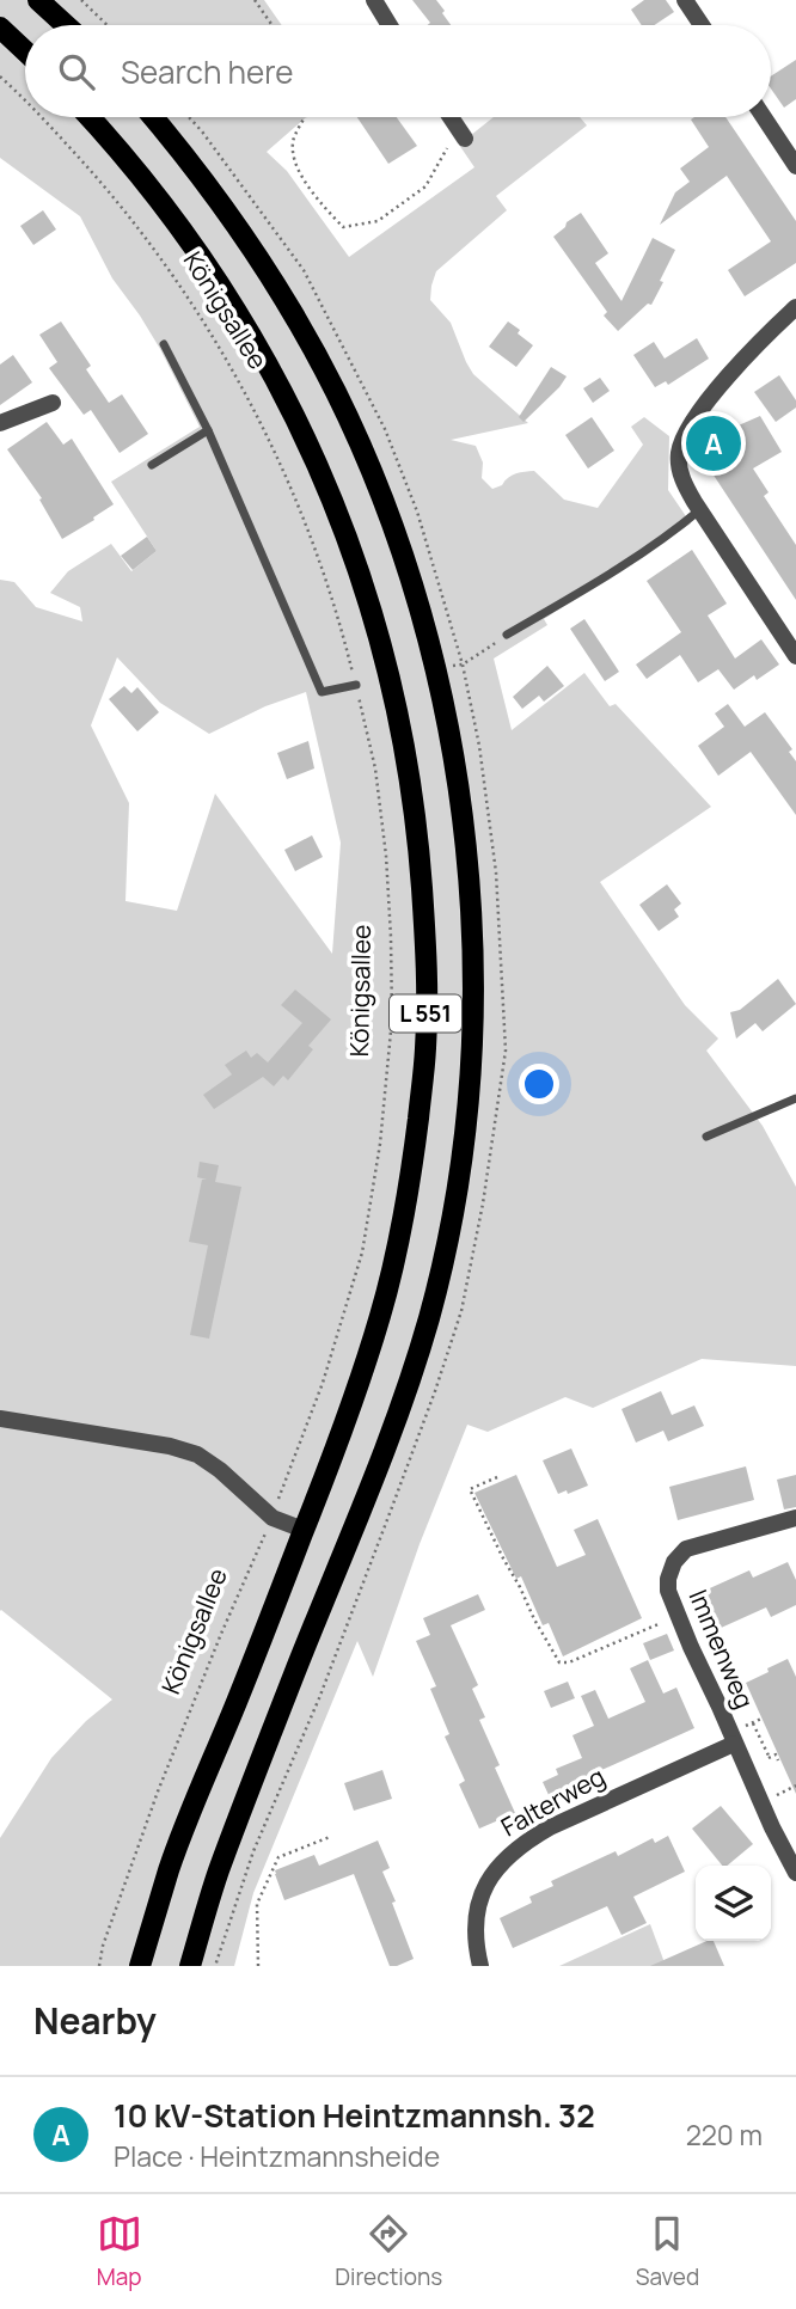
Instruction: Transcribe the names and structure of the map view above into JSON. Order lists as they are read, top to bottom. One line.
{"streets":{"main road":["Königsallee","L 551"],"street":["Immenweg","Falterweg"]},"crossings":[["Immenweg","Falterweg"]],"page":{"search":"Search here","pins":"A","heading":"Nearby","list":[{"mark":"A","name":"10 kV-Station Heintzmannsh. 32","note":"Place · Heintzmannsheide","value":"220 m"}],"nav":["Map","Directions","Saved"]}}
